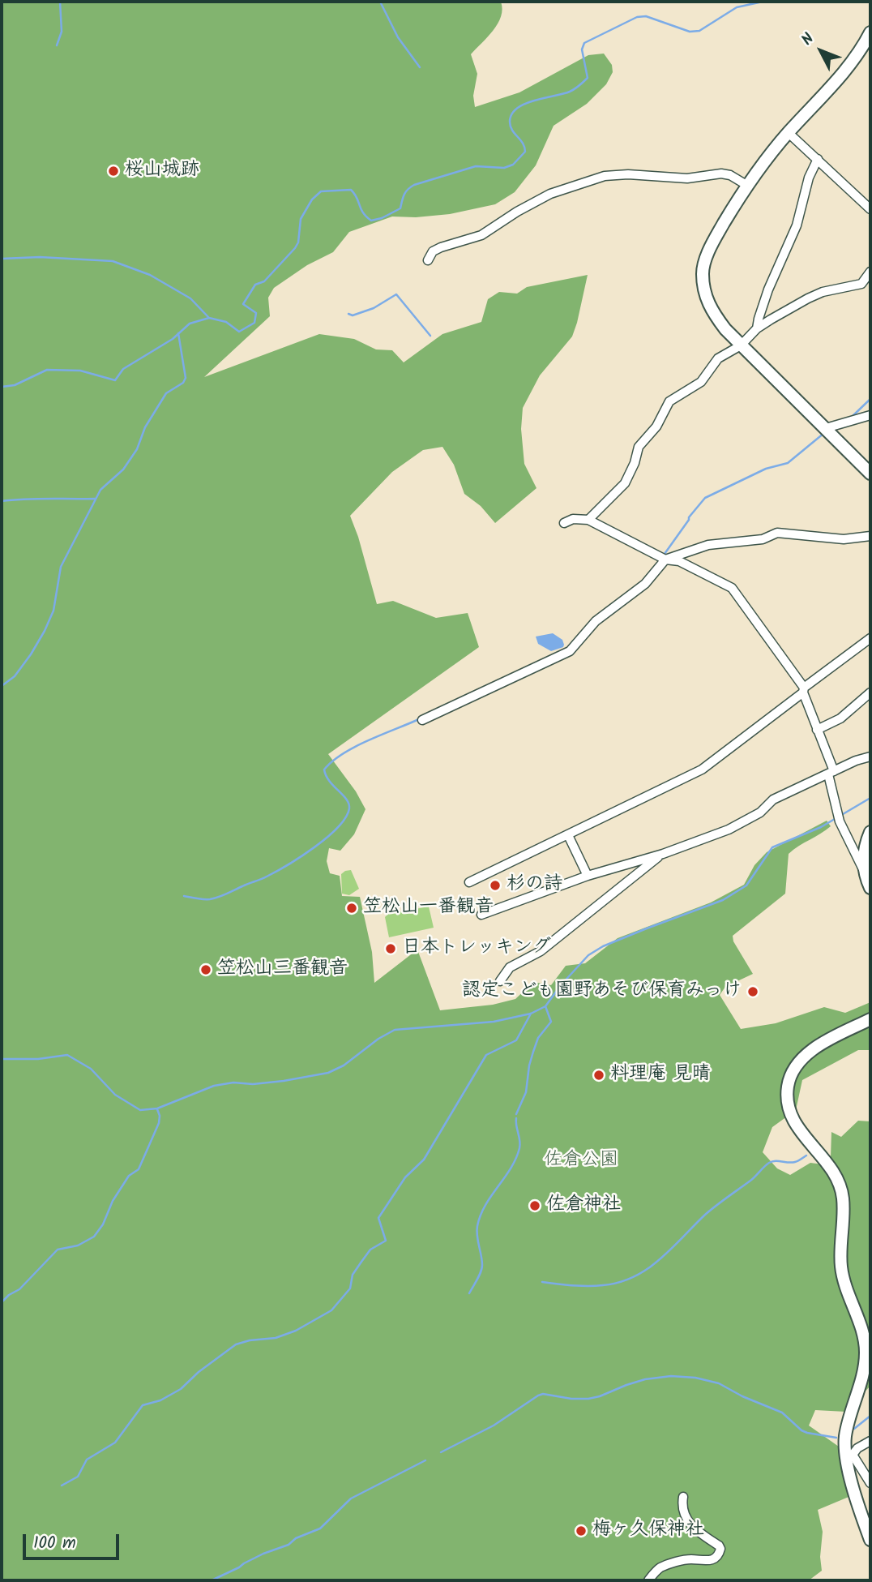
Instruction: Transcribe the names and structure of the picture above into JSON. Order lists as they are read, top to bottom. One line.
{"parks":["佐倉公園"],"places":["桜山城跡","杉の詩","笠松山一番観音","日本トレッキング","笠松山三番観音","認定こども園野あそび保育みっけ","料理庵 見晴","佐倉神社","梅ヶ久保神社"],"scale_bar":"100 m","north":"top left"}
